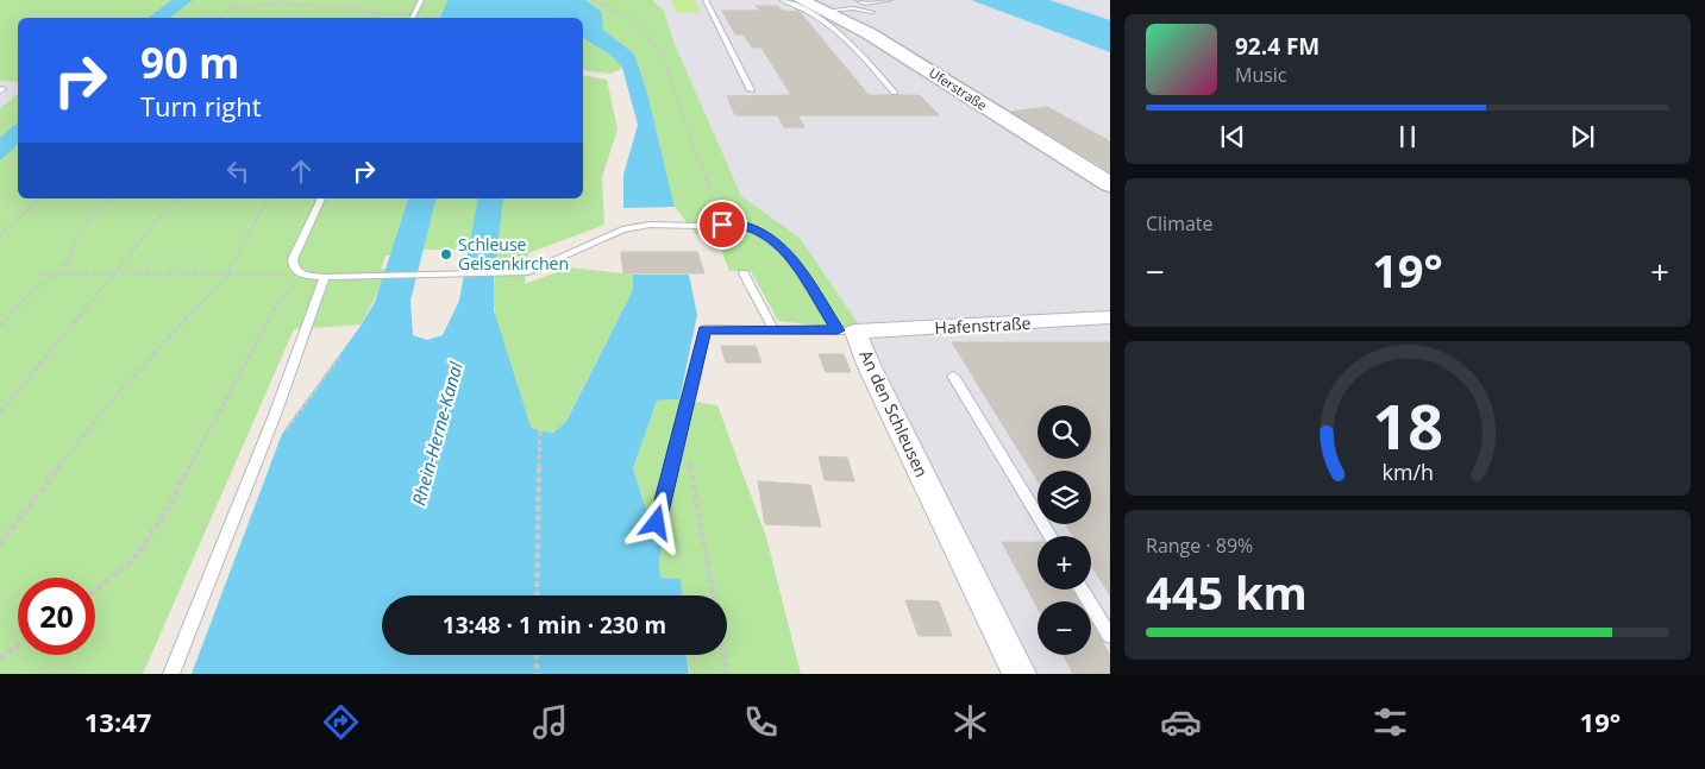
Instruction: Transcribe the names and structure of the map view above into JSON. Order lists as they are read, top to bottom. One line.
{"streets":{"main road":["Uferstraße"],"street":["Hafenstraße","An den Schleusen"]},"crossings":[["Hafenstraße","An den Schleusen"]],"water":["Rhein-Herne-Kanal"],"places":["Schleuse Gelsenkirchen"],"page":{"turn":["90 m","Turn right"],"song":["92.4 FM","Music"],"tile":["Climate",["Range · 89%","445 km"]],"heat":["−","19°","+"],"map_buttons":["+","−"],"limit":"20","trip":"13:48 · 1 min · 230 m","tabs":["13:47","19°"],"gauge":["18","km/h"]}}
